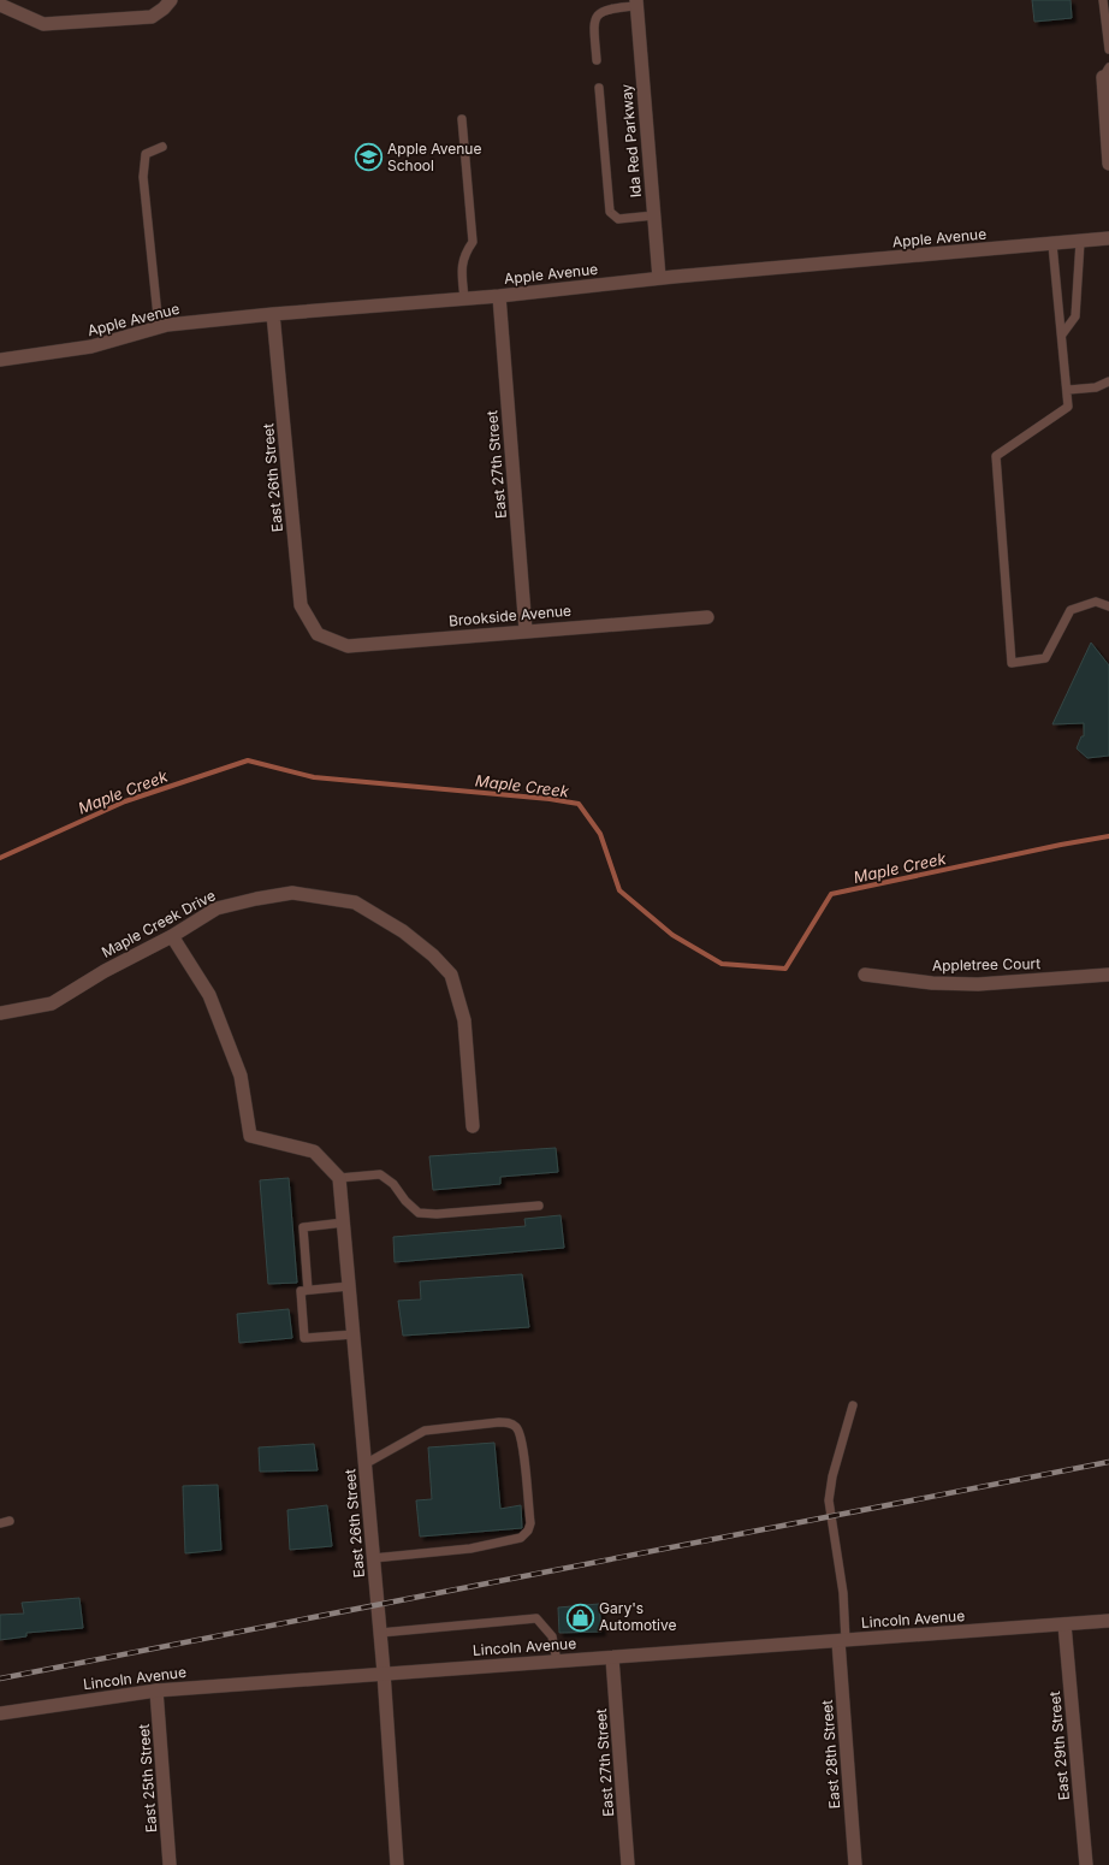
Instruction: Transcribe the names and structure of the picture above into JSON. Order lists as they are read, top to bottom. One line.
{"streets":{"street":["Ida Red Parkway","Apple Avenue","East 27th Street","East 26th Street","Brookside Avenue","Maple Creek Drive","Appletree Court","Lincoln Avenue","East 29th Street","East 28th Street","East 25th Street"]},"crossings":[["Ida Red Parkway","Apple Avenue"],["Apple Avenue","East 27th Street"],["Apple Avenue","East 26th Street"],["East 27th Street","Brookside Avenue"],["East 27th Street","Lincoln Avenue"],["East 26th Street","Brookside Avenue"],["East 26th Street","Lincoln Avenue"],["Lincoln Avenue","East 29th Street"],["Lincoln Avenue","East 28th Street"],["Lincoln Avenue","East 25th Street"]],"water":["Maple Creek"],"places":{"school or university":["Apple Avenue School"],"shop":["Gary's Automotive"]}}
